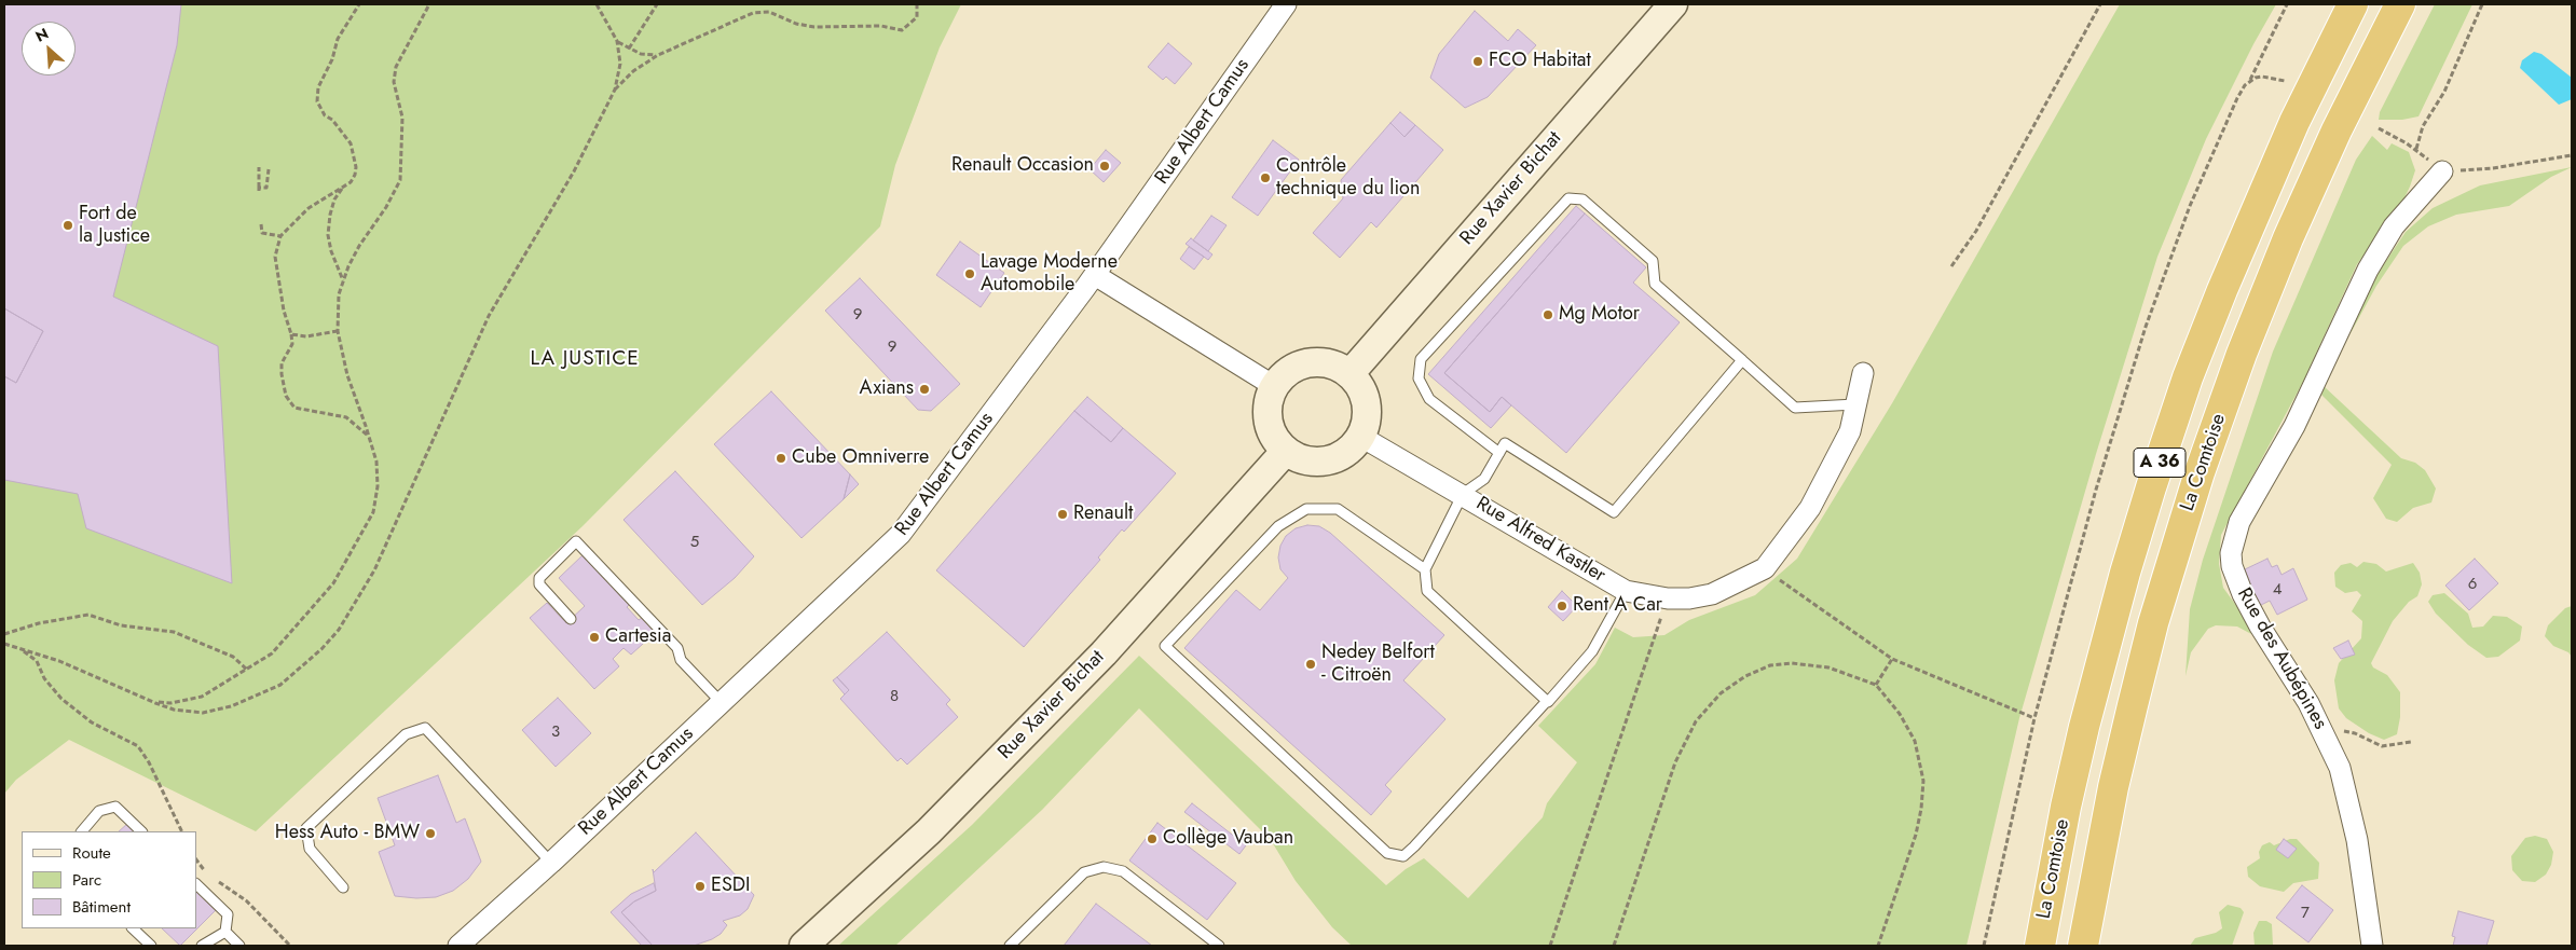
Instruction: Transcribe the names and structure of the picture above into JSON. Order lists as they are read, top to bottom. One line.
{"streets":{"highway":["A 36","La Comtoise"],"main road":["Rue Xavier Bichat"],"street":["Rue Albert Camus","Rue Alfred Kastler","Rue des Aubépines"]},"crossings":[["Rue Xavier Bichat","Rue Alfred Kastler"]],"districts":["LA JUSTICE"],"places":["FCO Habitat","Renault Occasion","Contrôle technique du lion","Fort de la Justice","Lavage Moderne Automobile","Mg Motor","Axians","Cube Omniverre","Renault","Rent A Car","Cartesia","Nedey Belfort - Citroën","Hess Auto - BMW","Collège Vauban","ESDI"],"house_numbers":["9","9","5","6","4","8","3","7"],"legend":["Route","Parc","Bâtiment"],"north":"top left"}
